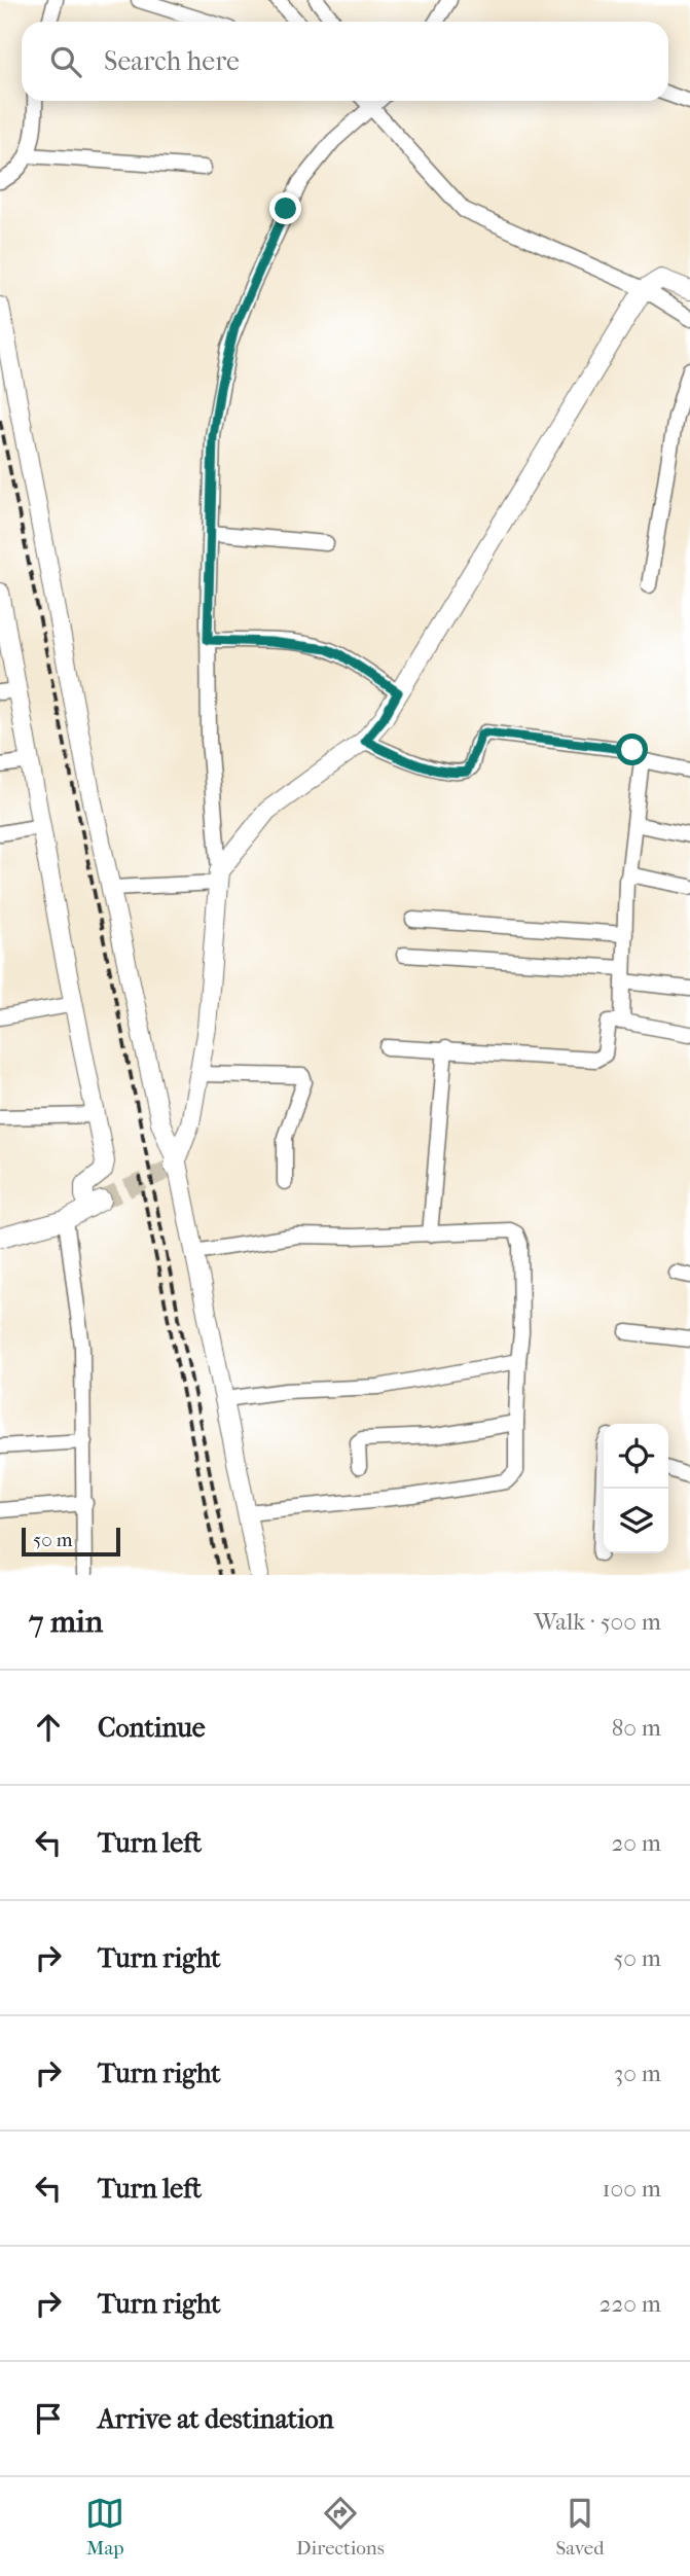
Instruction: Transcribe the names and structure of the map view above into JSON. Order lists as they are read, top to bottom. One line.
{"scale_bar":"50 m","page":{"search":"Search here","scale":"50 m","heading":["7 min","Walk · 500 m"],"list":[["Continue","80 m"],["Turn left","20 m"],["Turn right","50 m"],["Turn right","30 m"],["Turn left","100 m"],["Turn right","220 m"],"Arrive at destination"],"nav":["Map","Directions","Saved"]}}
